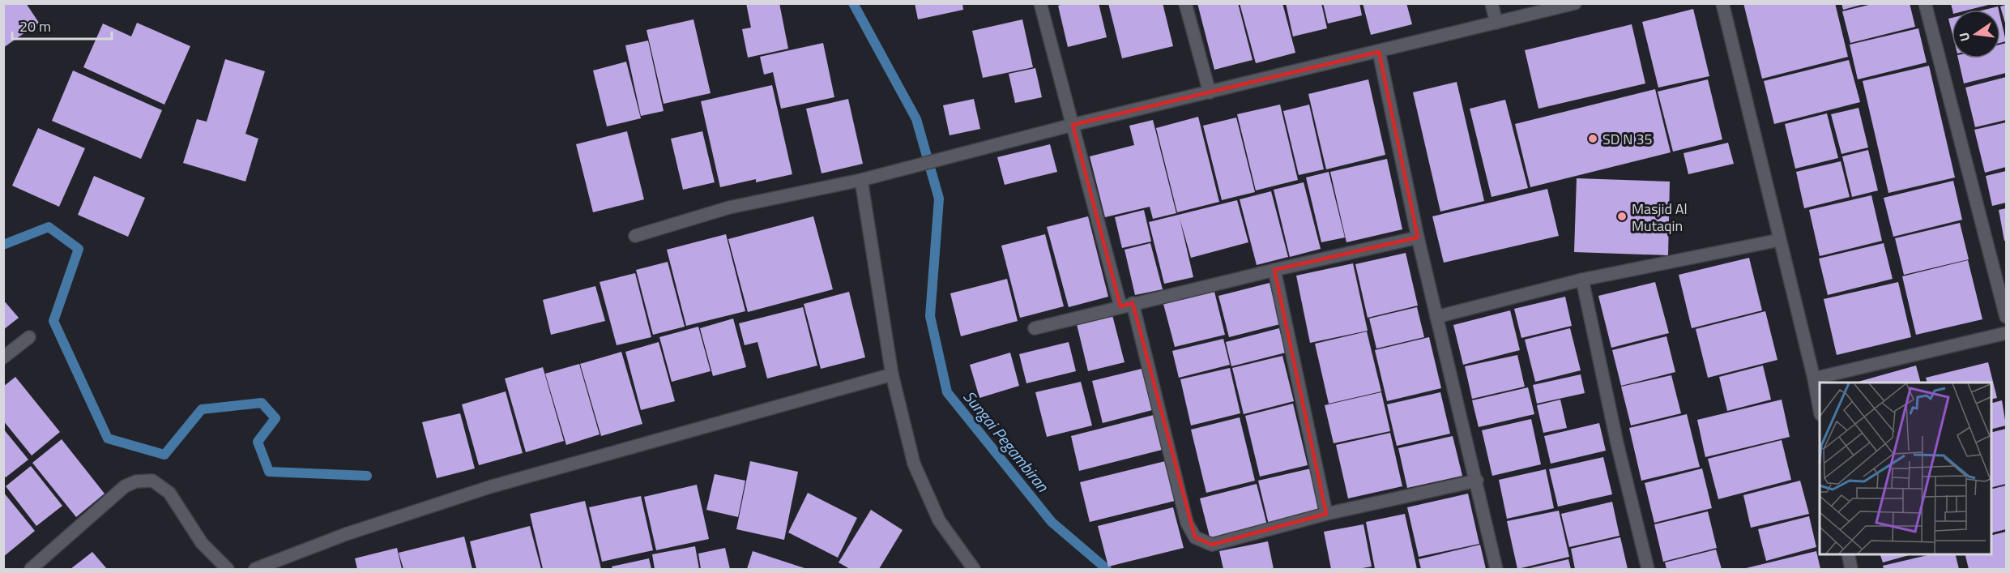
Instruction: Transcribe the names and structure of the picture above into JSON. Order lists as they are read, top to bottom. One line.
{"water":["Sungai Pegambiran"],"places":["SD N 35","Masjid Al Mutaqin"],"scale_bar":"20 m","north":"left"}
